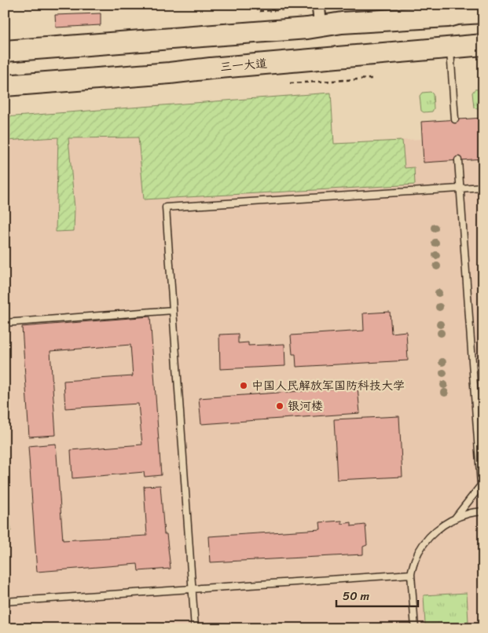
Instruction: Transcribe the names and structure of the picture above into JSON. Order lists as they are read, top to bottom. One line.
{"streets":{"highway":["三一大道"]},"places":["中国人民解放军国防科技大学","银河楼"],"scale_bar":"50 m"}
